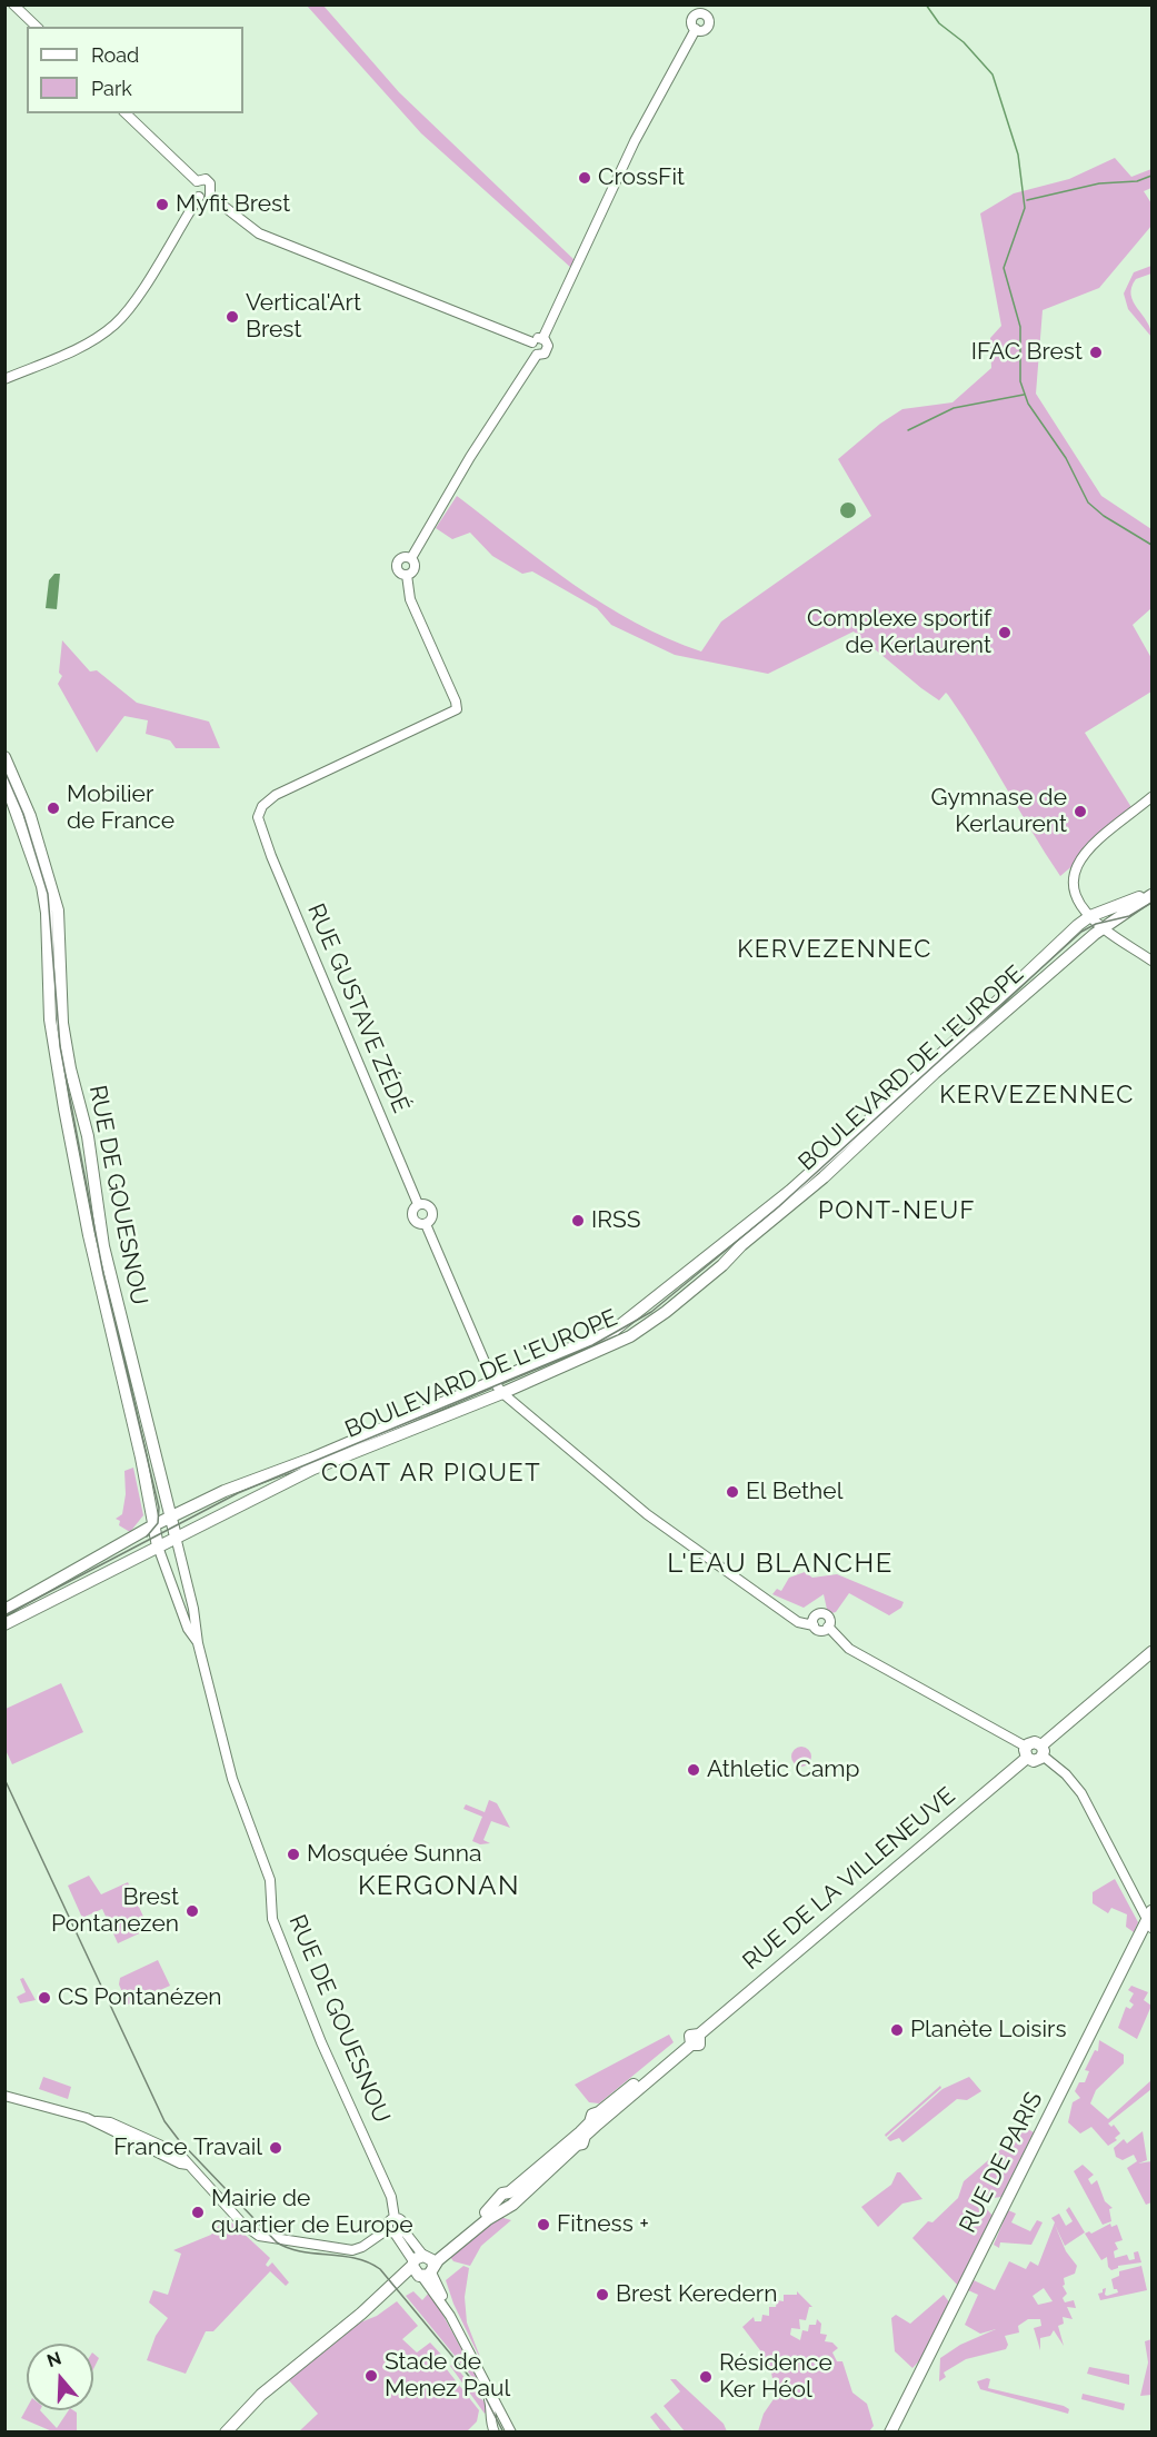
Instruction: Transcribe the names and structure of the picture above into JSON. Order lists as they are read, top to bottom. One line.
{"streets":{"main road":["BOULEVARD DE L'EUROPE","RUE DE GOUESNOU","RUE DE LA VILLENEUVE","RUE DE PARIS"],"street":["RUE GUSTAVE ZÉDÉ"]},"crossings":[["RUE GUSTAVE ZÉDÉ","BOULEVARD DE L'EUROPE"],["BOULEVARD DE L'EUROPE","RUE DE GOUESNOU"]],"districts":["KERVEZENNEC","KERVEZENNEC","PONT-NEUF","COAT AR PIQUET","L'EAU BLANCHE","KERGONAN"],"places":["CrossFit","Myfit Brest","Vertical'Art Brest","IFAC Brest","Complexe sportif de Kerlaurent","Mobilier de France","Gymnase de Kerlaurent","IRSS","El Bethel","Athletic Camp","Mosquée Sunna","Brest Pontanezen","CS Pontanézen","Planète Loisirs","France Travail","Mairie de quartier de Europe","Fitness +","Brest Keredern","Stade de Menez Paul","Résidence Ker Héol"],"legend":["Road","Park"],"north":"top"}
